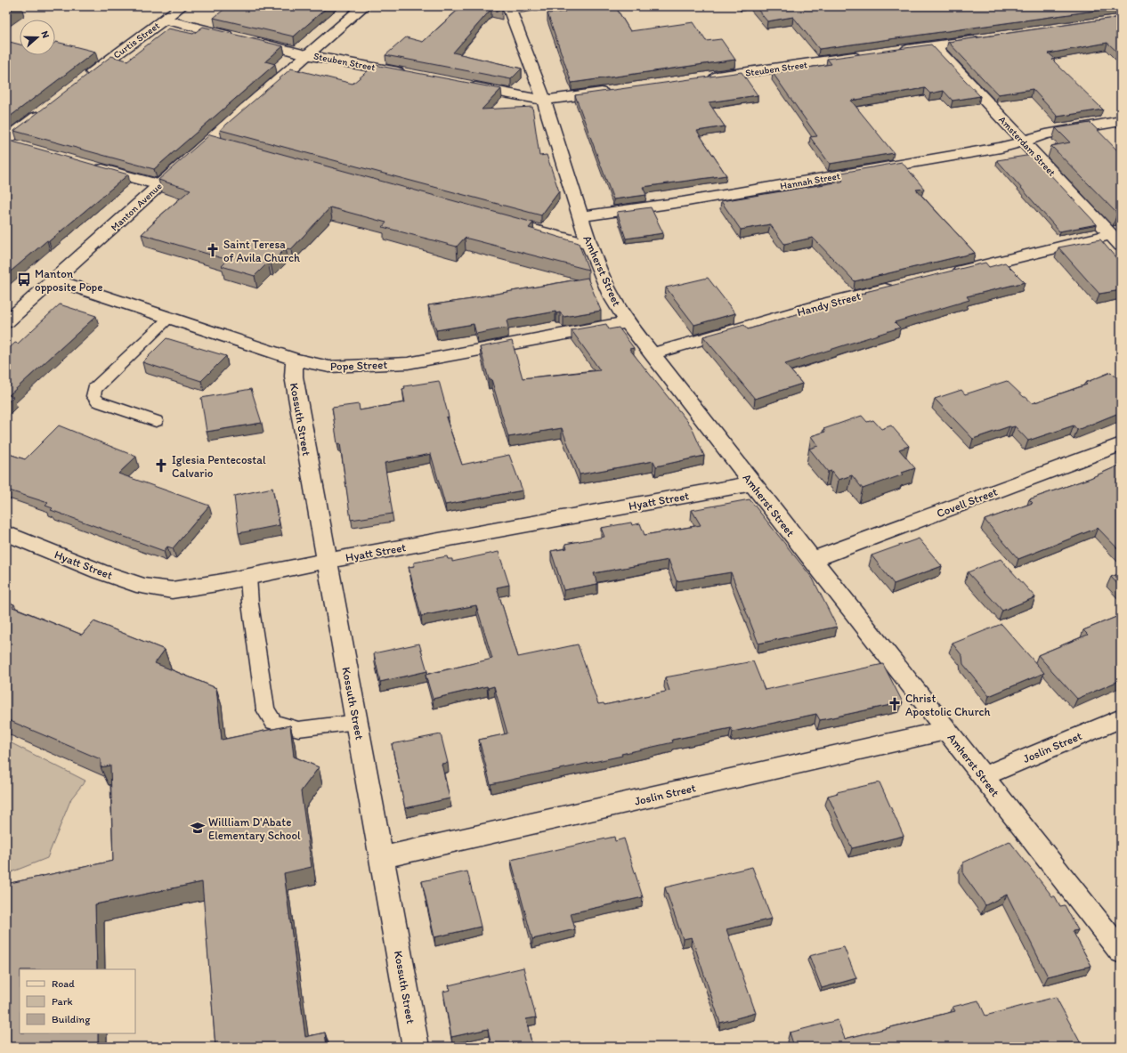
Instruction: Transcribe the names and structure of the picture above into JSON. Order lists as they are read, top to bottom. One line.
{"streets":{"street":["Curtis Street","Steuben Street","Amsterdam Street","Hannah Street","Manton Avenue","Amherst Street","Handy Street","Pope Street","Kossuth Street","Hyatt Street","Covell Street","Joslin Street"]},"crossings":[["Curtis Street","Steuben Street"],["Steuben Street","Manton Avenue"],["Amsterdam Street","Hannah Street"],["Hannah Street","Amherst Street"],["Manton Avenue","Pope Street"],["Amherst Street","Handy Street"],["Amherst Street","Pope Street"],["Amherst Street","Hyatt Street"],["Amherst Street","Covell Street"],["Amherst Street","Joslin Street"],["Pope Street","Kossuth Street"],["Kossuth Street","Hyatt Street"],["Kossuth Street","Joslin Street"]],"places":{"church":["Saint Teresa of Avila Church","Iglesia Pentecostal Calvario","Christ Apostolic Church"],"bus stop":["Manton opposite Pope"],"school or university":["Willliam D'Abate Elementary School"]},"legend":["Road","Park","Building"],"north":"right"}
